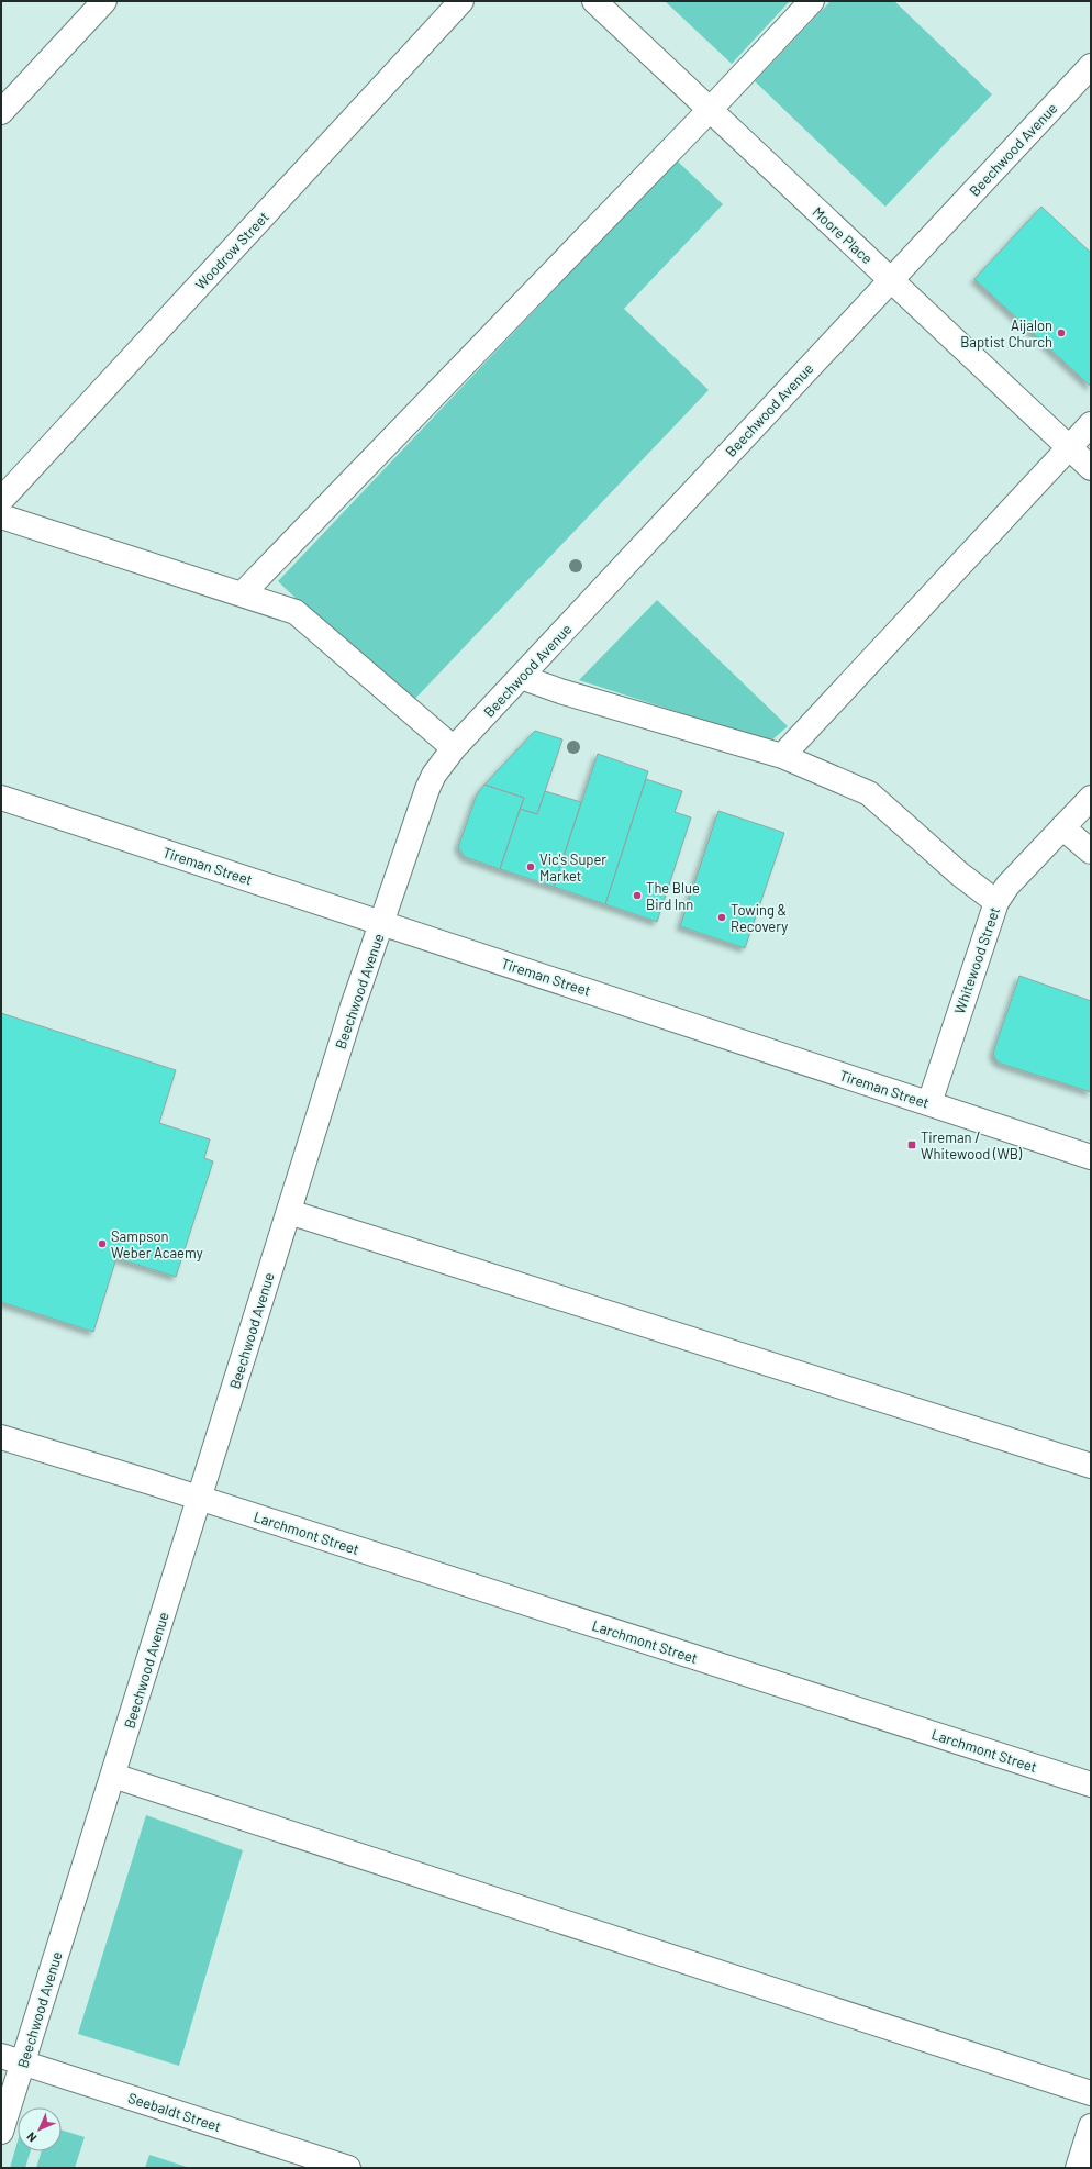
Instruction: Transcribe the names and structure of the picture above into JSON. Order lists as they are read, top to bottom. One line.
{"streets":{"street":["Beechwood Avenue","Moore Place","Woodrow Street","Tireman Street","Whitewood Street","Larchmont Street","Seebaldt Street"]},"crossings":[["Beechwood Avenue","Moore Place"],["Beechwood Avenue","Tireman Street"],["Beechwood Avenue","Larchmont Street"],["Beechwood Avenue","Seebaldt Street"],["Tireman Street","Whitewood Street"]],"places":{"other":["Aijalon Baptist Church","Vic's Super Market","The Blue Bird Inn","Towing & Recovery","Sampson Weber Acaemy"],"transit":["Tireman / Whitewood (WB)"]},"north":"bottom left"}
